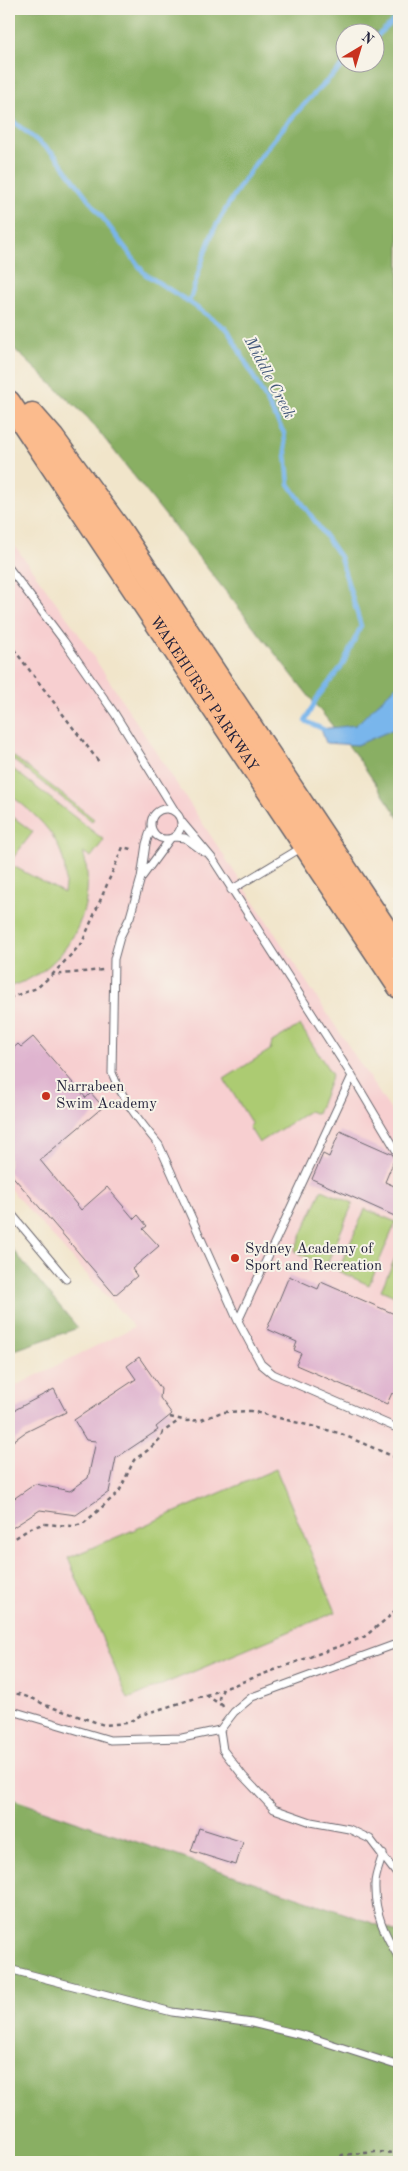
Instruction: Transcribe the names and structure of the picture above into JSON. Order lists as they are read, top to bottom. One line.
{"streets":{"main road":["WAKEHURST PARKWAY"]},"water":["Middle Creek"],"places":["Narrabeen Swim Academy","Sydney Academy of Sport and Recreation"],"north":"top right"}
